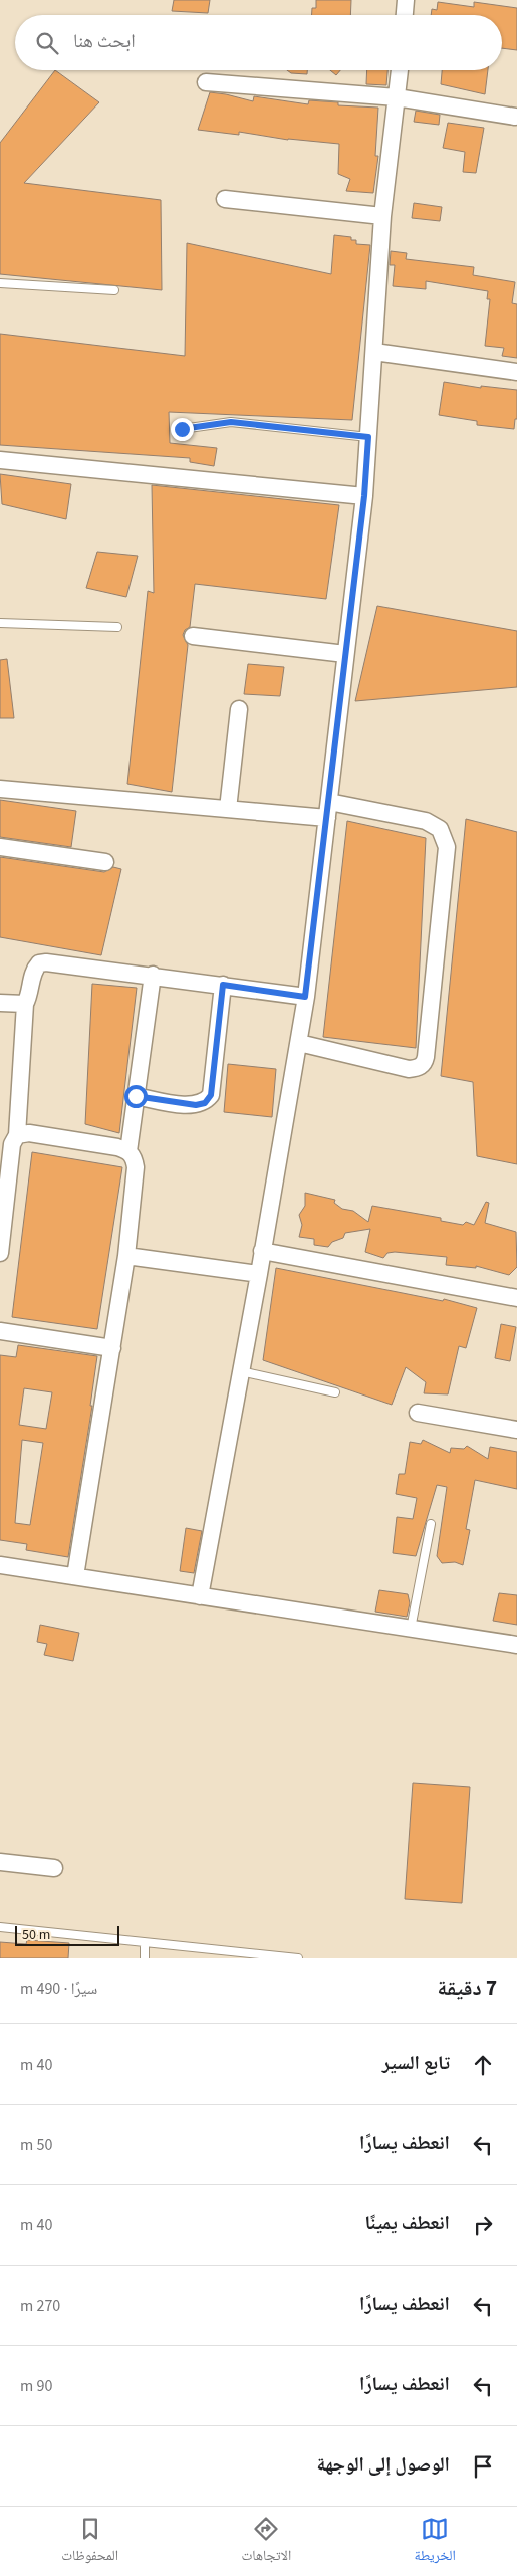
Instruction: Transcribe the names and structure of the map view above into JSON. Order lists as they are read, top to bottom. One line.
{"scale_bar":"50 m","page":{"search":"ابحث هنا","scale":"50 m","heading":["7 دقيقة","سيرًا · 490 m"],"list":[["تابع السير","40 m"],["انعطف يسارًا","50 m"],["انعطف يمينًا","40 m"],["انعطف يسارًا","270 m"],["انعطف يسارًا","90 m"],"الوصول إلى الوجهة"],"nav":["الخريطة","الاتجاهات","المحفوظات"]}}
